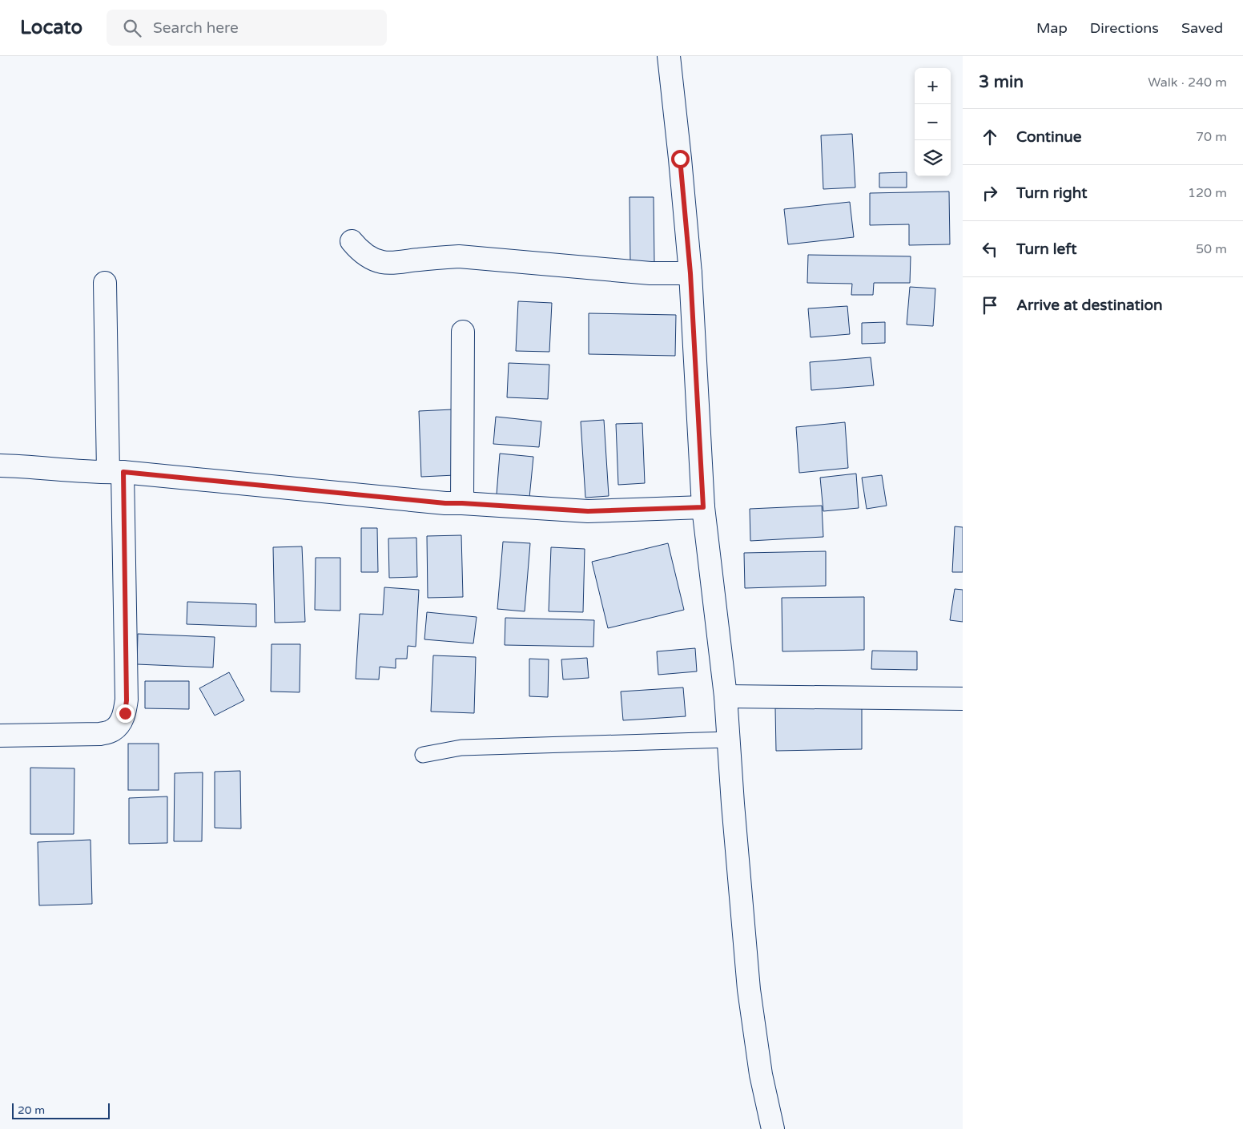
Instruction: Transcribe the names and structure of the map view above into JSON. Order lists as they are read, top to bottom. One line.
{"scale_bar":"20 m","page":{"header":"Locato","search":"Search here","nav":["Map","Directions","Saved"],"heading":["3 min","Walk · 240 m"],"map_buttons":["+","−"],"list":[["Continue","70 m"],["Turn right","120 m"],["Turn left","50 m"],"Arrive at destination"],"scale":"20 m"}}
